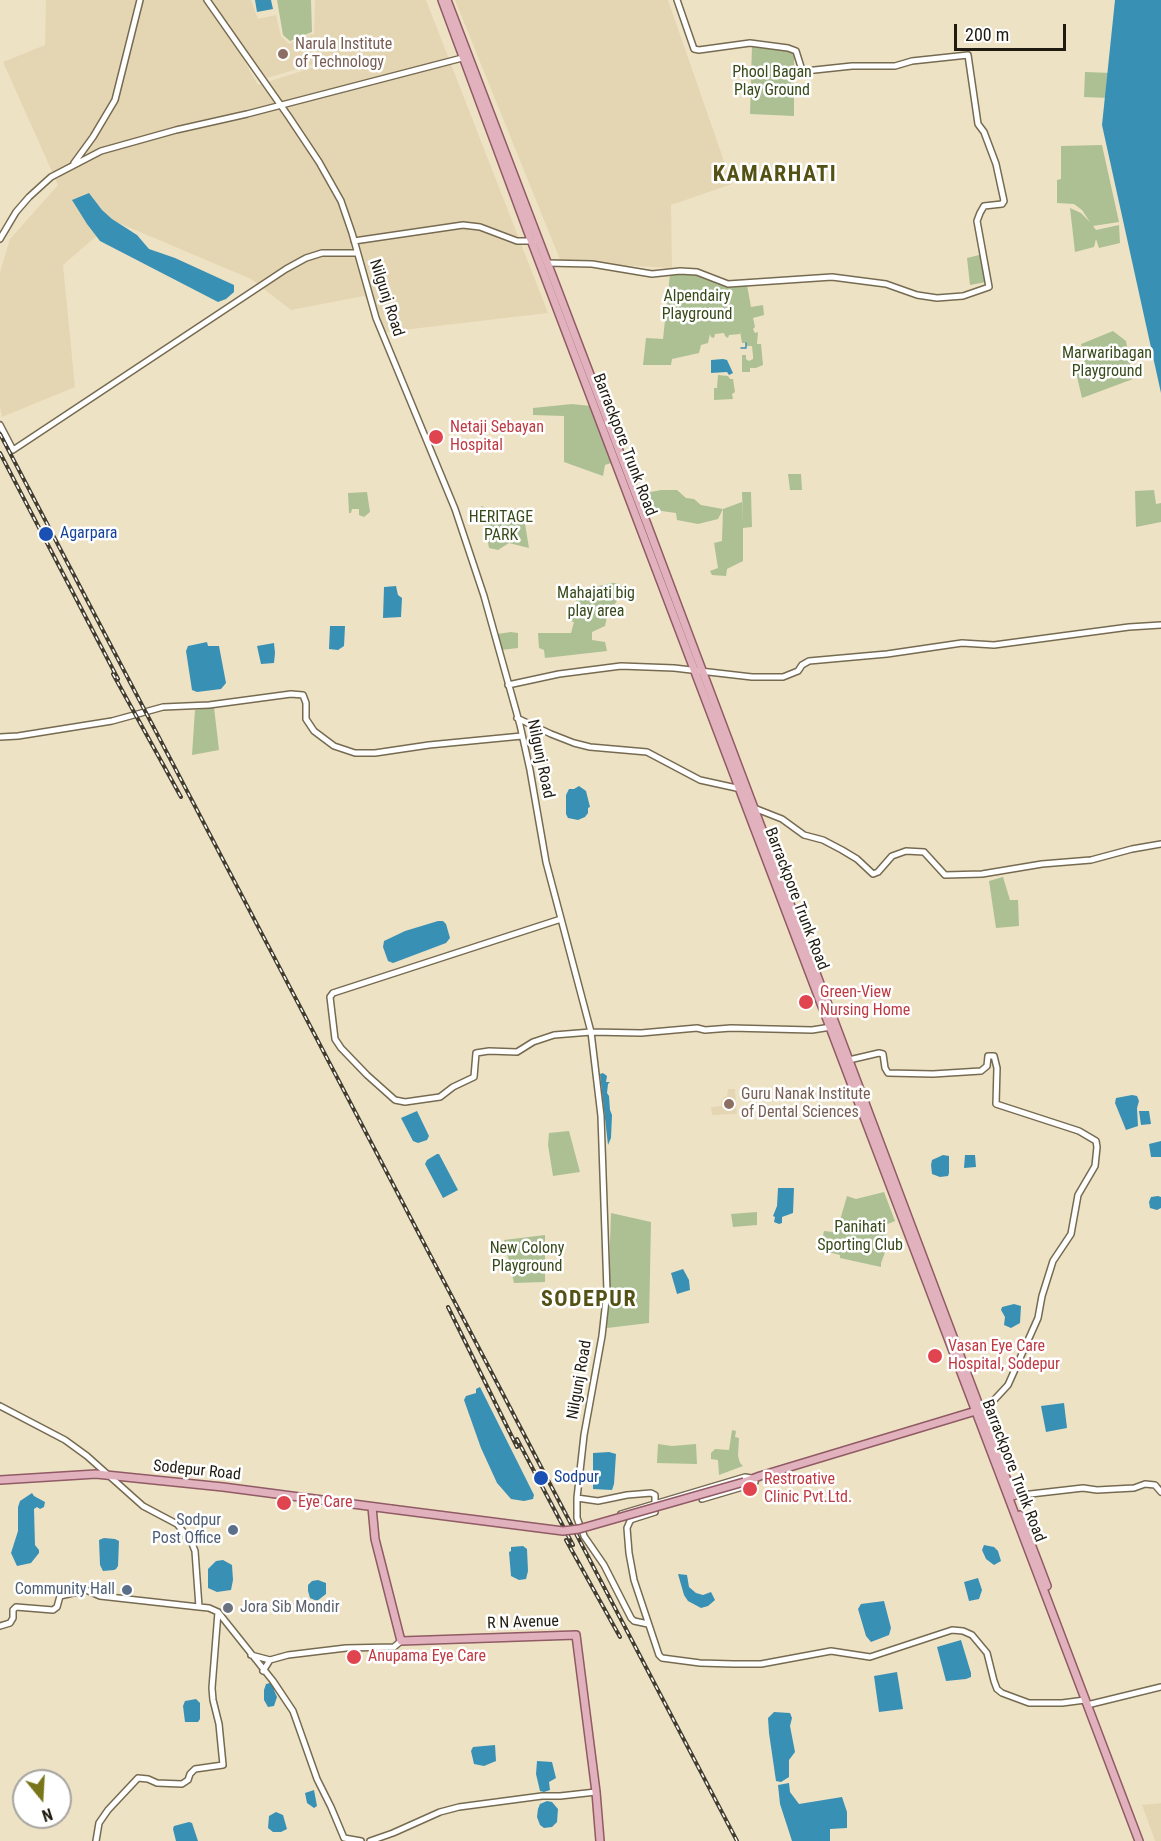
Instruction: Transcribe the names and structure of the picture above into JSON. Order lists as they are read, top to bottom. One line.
{"streets":{"main road":["Barrackpore Trunk Road","Sodepur Road","R N Avenue"],"street":["Nilgunj Road"]},"crossings":[["Barrackpore Trunk Road","Sodepur Road"]],"districts":["KAMARHATI","SODEPUR"],"parks":["Phool Bagan Play Ground","Alpendairy Playground","Marwaribagan Playground","HERITAGE PARK","Mahajati big play area","Panihati Sporting Club","New Colony Playground"],"places":["Narula Institute of Technology","Netaji Sebayan Hospital","Agarpara","Green-View Nursing Home","Guru Nanak Institute of Dental Sciences","Vasan Eye Care Hospital, Sodepur","Sodpur","Restroative Clinic Pvt.Ltd.","Eye Care","Sodpur Post Office","Community Hall","Jora Sib Mondir","Anupama Eye Care"],"scale_bar":"200 m","north":"bottom"}
